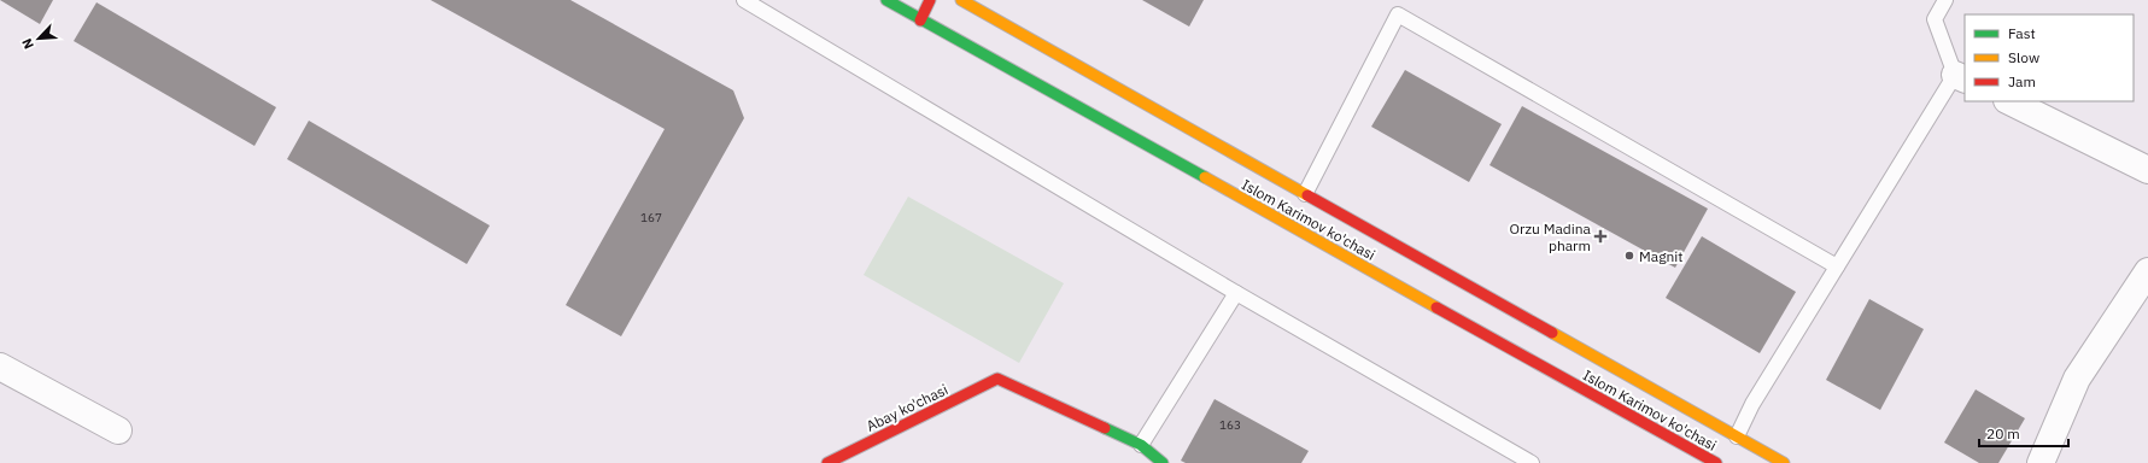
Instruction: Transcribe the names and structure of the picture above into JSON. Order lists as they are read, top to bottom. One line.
{"streets":{"main road":["Islom Karimov ko'chasi","Abay ko'chasi"]},"places":{"health":["Orzu Madina pharm"],"other":["Magnit"]},"house_numbers":["167","163"],"legend":["Fast","Slow","Jam"],"scale_bar":"20 m","north":"bottom left"}
